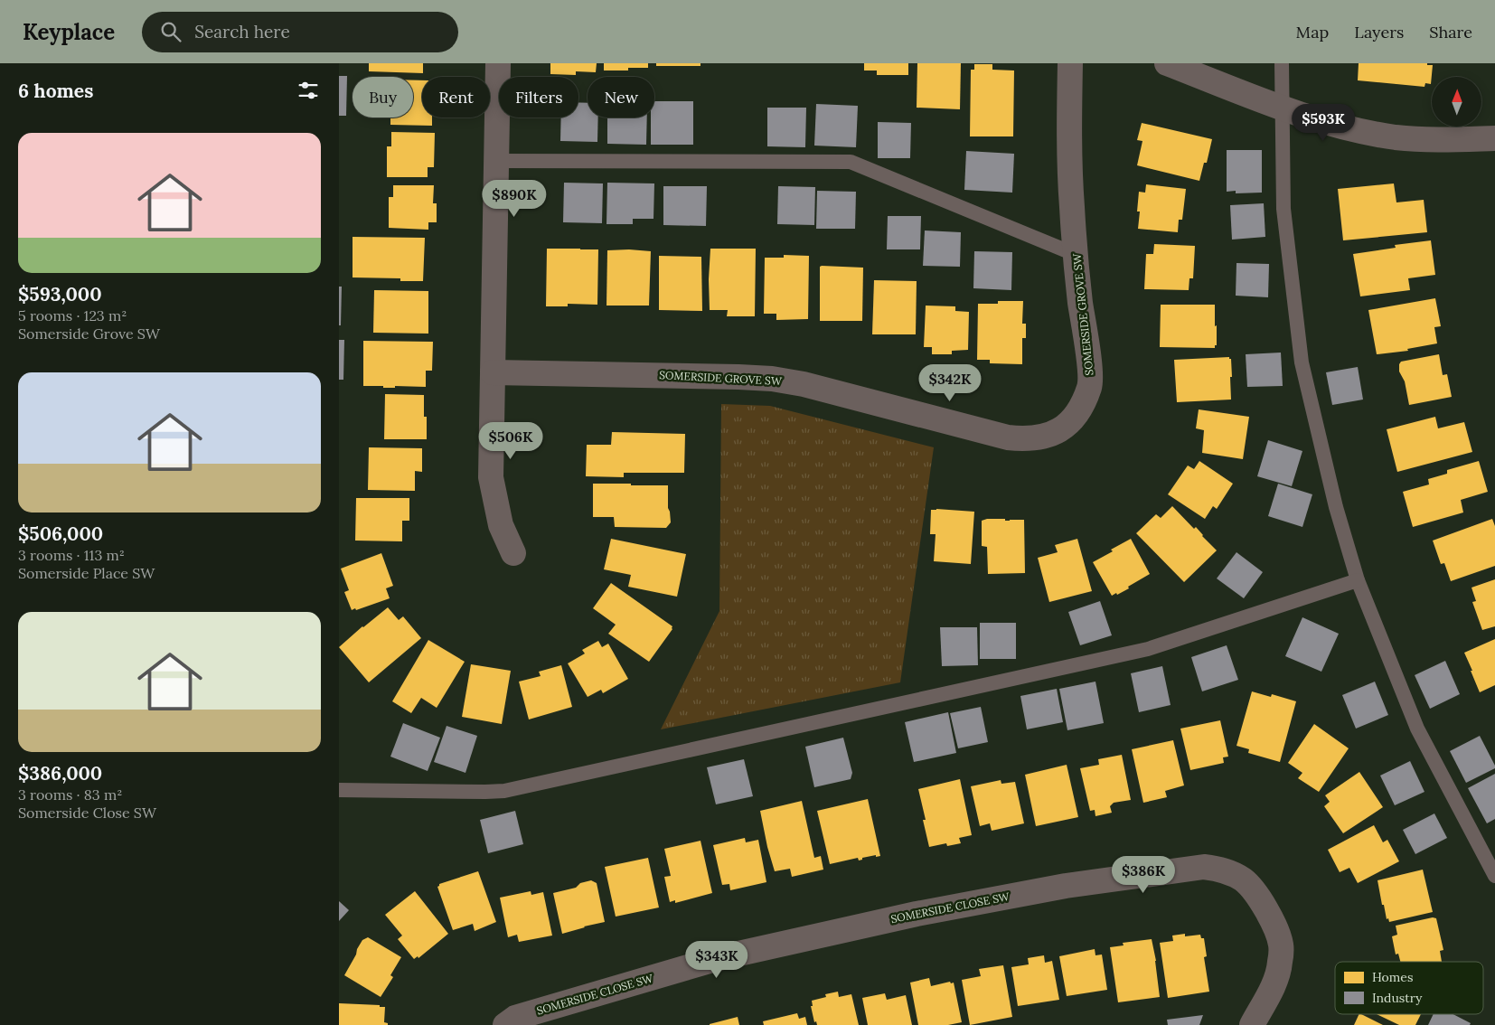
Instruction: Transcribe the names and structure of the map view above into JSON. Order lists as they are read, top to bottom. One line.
{"streets":{"street":["SOMERSIDE GROVE SW","SOMERSIDE CLOSE SW"]},"legend":["Homes","Industry"],"north":"top","page":{"header":"Keyplace","search":"Search here","nav":["Map","Layers","Share"],"heading":"6 homes","chip":["Buy","Rent","Filters","New"],"price":["$593K","$890K","$342K","$506K","$386K","$343K"],"list":[{"name":"$593,000","note":"5 rooms · 123 m² · Somerside Grove SW"},{"name":"$506,000","note":"3 rooms · 113 m² · Somerside Place SW"},{"name":"$386,000","note":"3 rooms · 83 m² · Somerside Close SW"}]}}
